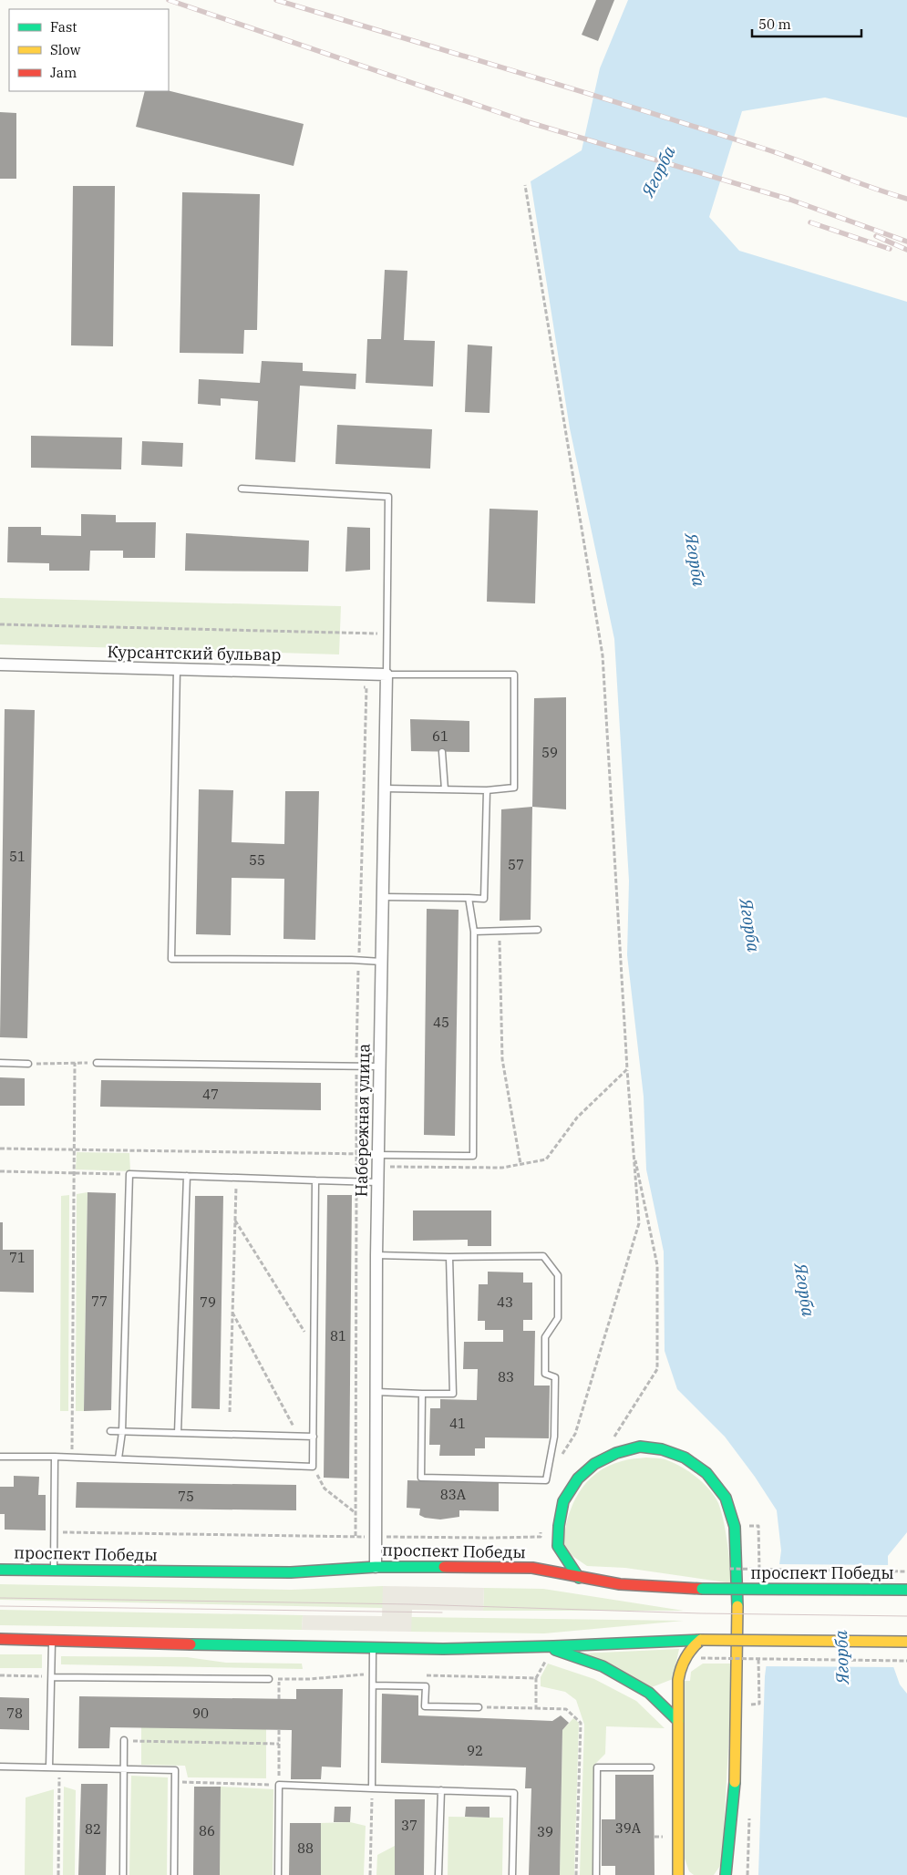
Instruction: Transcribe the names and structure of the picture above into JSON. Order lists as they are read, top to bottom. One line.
{"streets":{"main road":["проспект Победы"],"street":["Курсантский бульвар","Набережная улица"]},"crossings":[["Курсантский бульвар","Набережная улица"],["Набережная улица","проспект Победы"]],"water":["Ягорба"],"house_numbers":["61","59","51","55","57","45","47","71","77","79","43","81","83","41","83А","75","78","90","92","37","39А","82","86","39","88"],"legend":["Fast","Slow","Jam"],"scale_bar":"50 m"}
